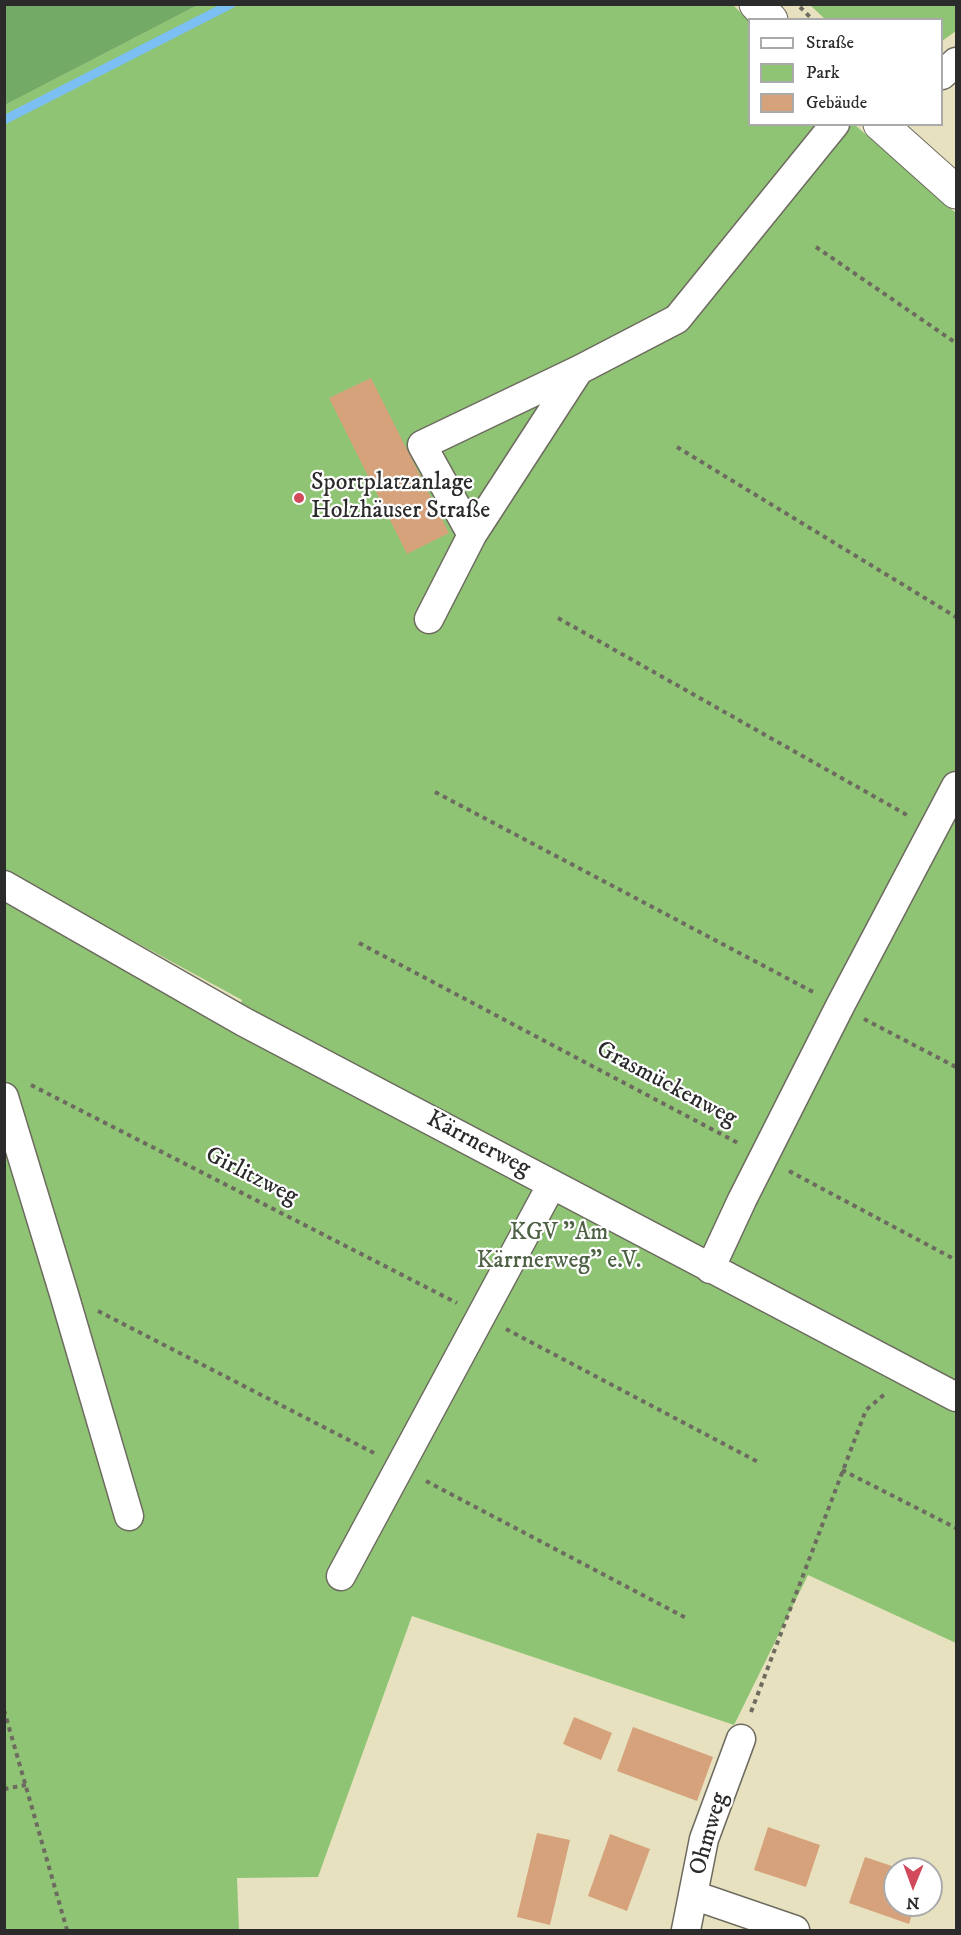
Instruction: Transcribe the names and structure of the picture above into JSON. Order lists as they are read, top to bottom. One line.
{"streets":{"street":["Kärrnerweg","Ohmweg"],"path":["Grasmückenweg","Girlitzweg"]},"parks":["KGV \"Am Kärrnerweg\" e.V."],"places":["Sportplatzanlage Holzhäuser Straße"],"legend":["Straße","Park","Gebäude"],"north":"bottom"}
